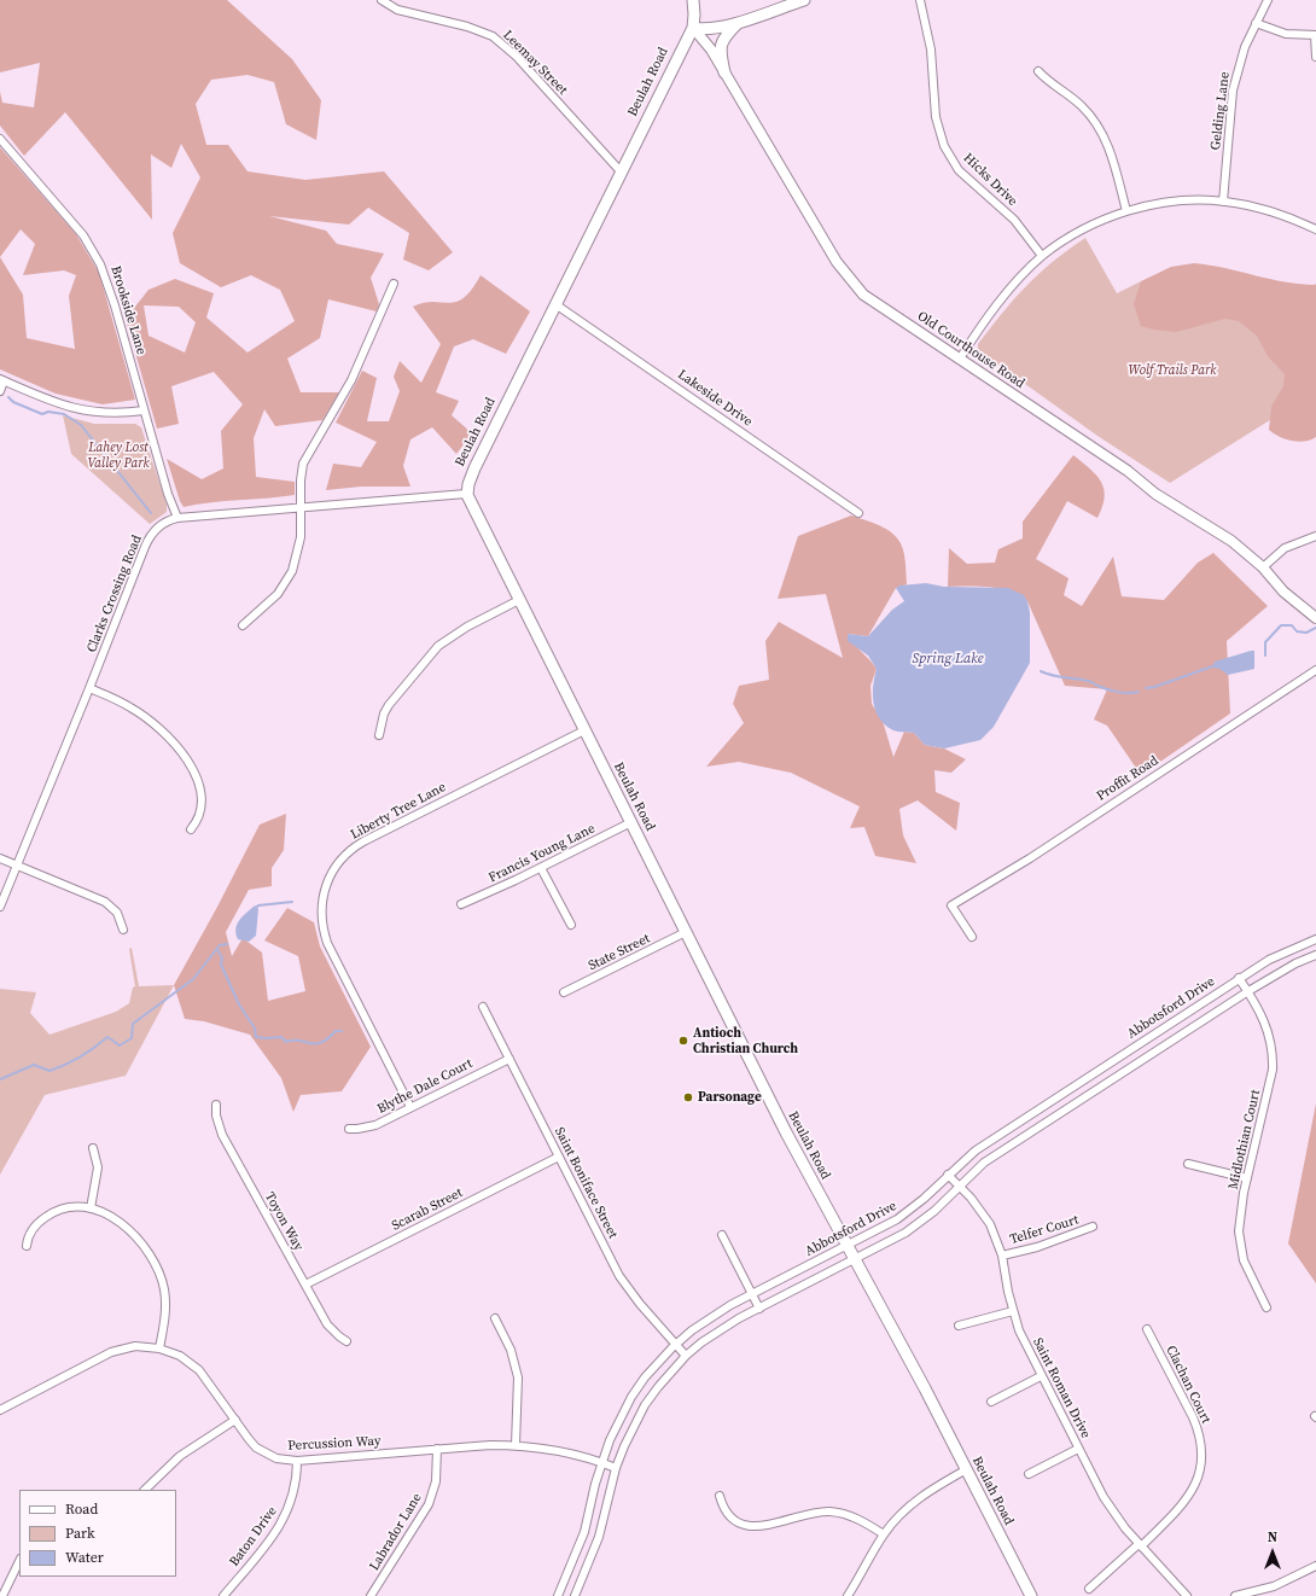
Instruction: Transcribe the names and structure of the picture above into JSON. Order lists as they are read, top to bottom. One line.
{"streets":{"main road":["Beulah Road"],"street":["Leemay Street","Gelding Lane","Hicks Drive","Brookside Lane","Old Courthouse Road","Lakeside Drive","Clarks Crossing Road","Proffit Road","Liberty Tree Lane","Francis Young Lane","State Street","Abbotsford Drive","Blythe Dale Court","Midlothian Court","Saint Boniface Street","Scarab Street","Toyon Way","Telfer Court","Clachan Court","Saint Roman Drive","Percussion Way","Labrador Lane","Baton Drive"]},"crossings":[["Leemay Street","Beulah Road"],["Beulah Road","Old Courthouse Road"],["Beulah Road","Lakeside Drive"],["Beulah Road","Clarks Crossing Road"],["Beulah Road","Liberty Tree Lane"],["Beulah Road","Francis Young Lane"],["Beulah Road","State Street"],["Beulah Road","Abbotsford Drive"],["Brookside Lane","Clarks Crossing Road"],["Liberty Tree Lane","Blythe Dale Court"],["Abbotsford Drive","Midlothian Court"],["Abbotsford Drive","Saint Boniface Street"],["Abbotsford Drive","Saint Roman Drive"],["Abbotsford Drive","Percussion Way"],["Blythe Dale Court","Saint Boniface Street"],["Saint Boniface Street","Scarab Street"],["Scarab Street","Toyon Way"],["Telfer Court","Saint Roman Drive"],["Clachan Court","Saint Roman Drive"],["Percussion Way","Labrador Lane"],["Percussion Way","Baton Drive"]],"water":["Spring Lake"],"parks":["Wolf Trails Park","Lahey Lost Valley Park"],"places":["Antioch Christian Church","Parsonage"],"legend":["Road","Park","Water"],"north":"top"}
